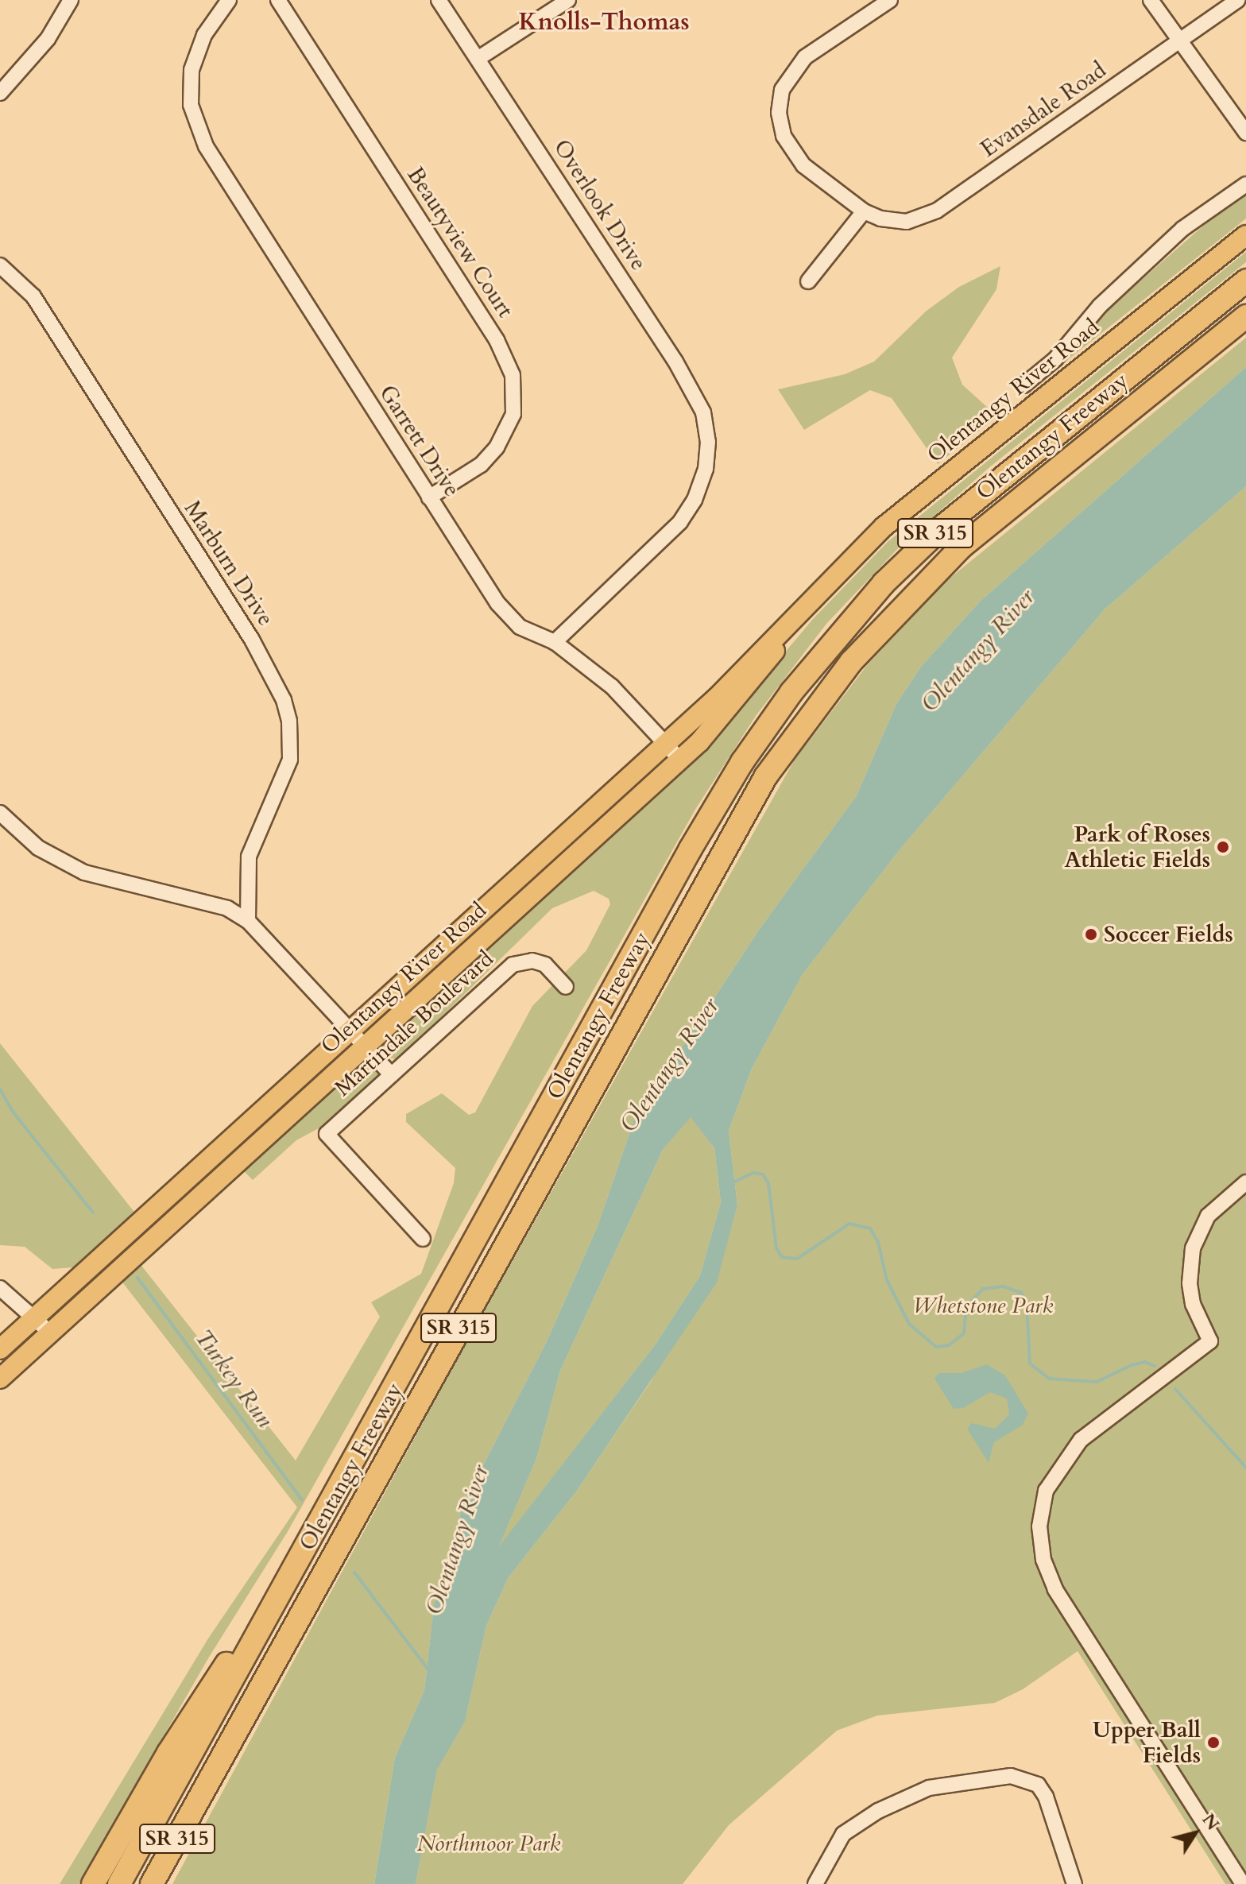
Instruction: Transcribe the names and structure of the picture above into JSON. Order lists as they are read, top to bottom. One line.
{"streets":{"highway":["Olentangy Freeway","SR 315"],"main road":["Olentangy River Road"],"street":["Evansdale Road","Overlook Drive","Beautyview Court","Garrett Drive","Marburn Drive","Martindale Boulevard"]},"crossings":[["Overlook Drive","Garrett Drive"],["Beautyview Court","Garrett Drive"],["Olentangy River Road","Garrett Drive"]],"districts":["Knolls-Thomas"],"water":["Olentangy River","Turkey Run"],"parks":["Whetstone Park","Northmoor Park"],"places":["Park of Roses Athletic Fields","Soccer Fields","Upper Ball Fields"],"north":"top right"}
